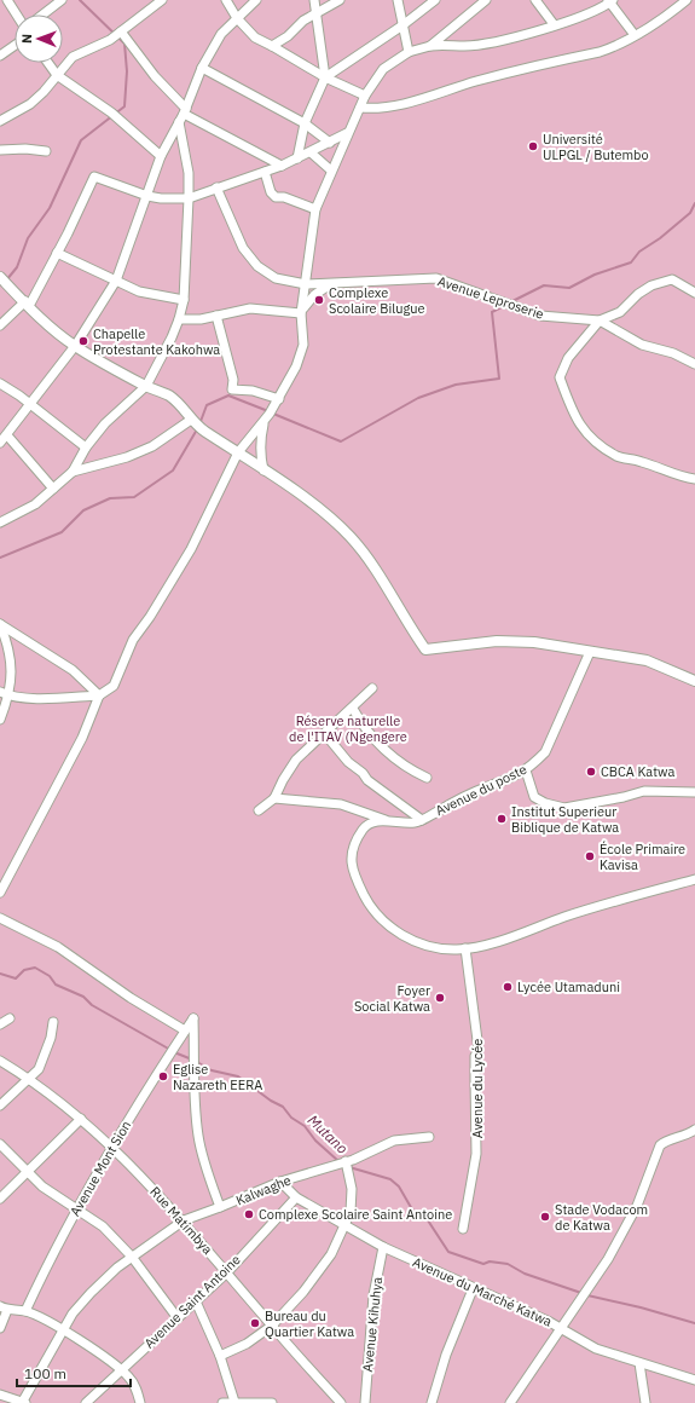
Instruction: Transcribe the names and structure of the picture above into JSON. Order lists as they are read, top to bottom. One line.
{"streets":{"street":["Avenue Leproserie","Avenue du poste","Avenue du Lycée","Avenue Mont Sion","Kalwaghe","Rue Matimbya","Avenue du Marché Katwa","Avenue Saint Antoine","Avenue Kihuhya"]},"crossings":[["Avenue du poste","Avenue du Lycée"],["Avenue Mont Sion","Kalwaghe"],["Avenue Mont Sion","Rue Matimbya"],["Kalwaghe","Rue Matimbya"],["Kalwaghe","Avenue du Marché Katwa"],["Rue Matimbya","Avenue Saint Antoine"],["Avenue du Marché Katwa","Avenue Saint Antoine"],["Avenue du Marché Katwa","Avenue Kihuhya"]],"water":["Mutano"],"parks":["Réserve naturelle de l'ITAV (Ngengere"],"places":["Université ULPGL / Butembo","Complexe Scolaire Bilugue","Chapelle Protestante Kakohwa","CBCA Katwa","Institut Superieur Biblique de Katwa","École Primaire Kavisa","Lycée Utamaduni","Foyer Social Katwa","Eglise Nazareth EERA","Complexe Scolaire Saint Antoine","Stade Vodacom de Katwa","Bureau du Quartier Katwa"],"scale_bar":"100 m","north":"left"}
